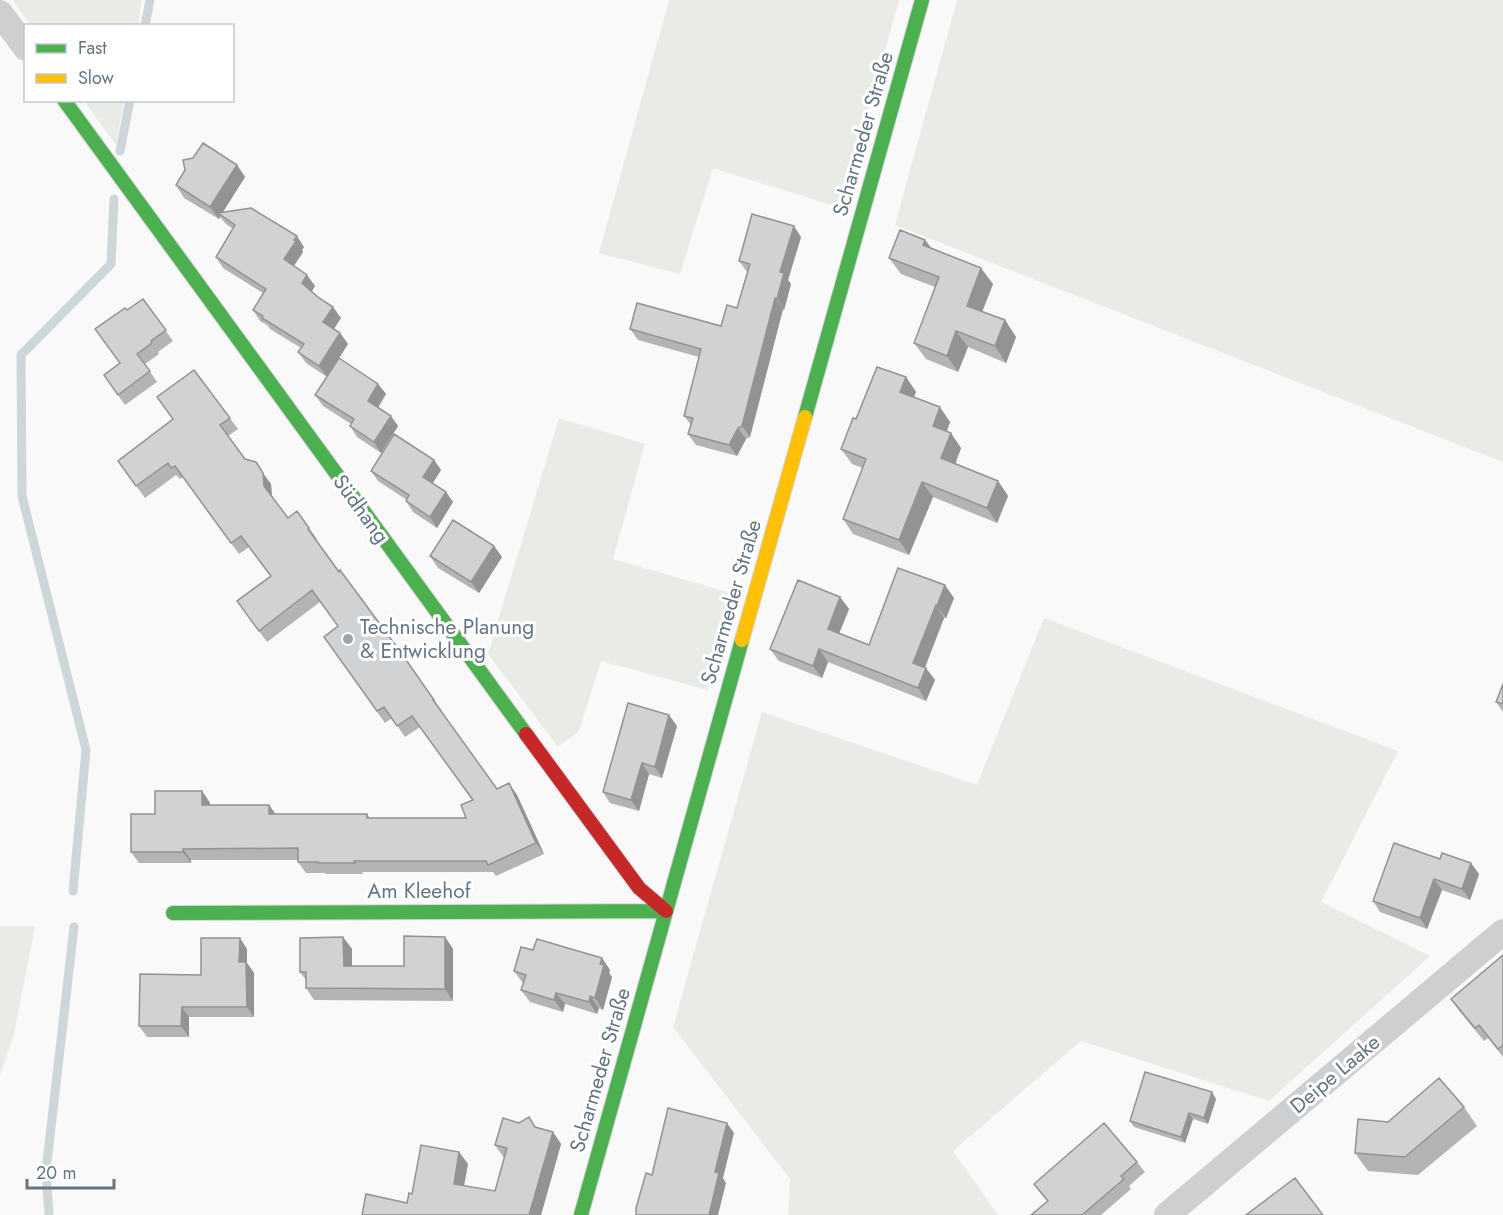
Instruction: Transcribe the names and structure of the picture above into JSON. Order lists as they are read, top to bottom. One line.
{"streets":{"street":["Scharmeder Straße","Südhang","Am Kleehof","Deipe Laake"]},"crossings":[["Scharmeder Straße","Südhang"],["Scharmeder Straße","Am Kleehof"],["Südhang","Am Kleehof"]],"places":["Technische Planung & Entwicklung"],"legend":["Fast","Slow"],"scale_bar":"20 m"}
